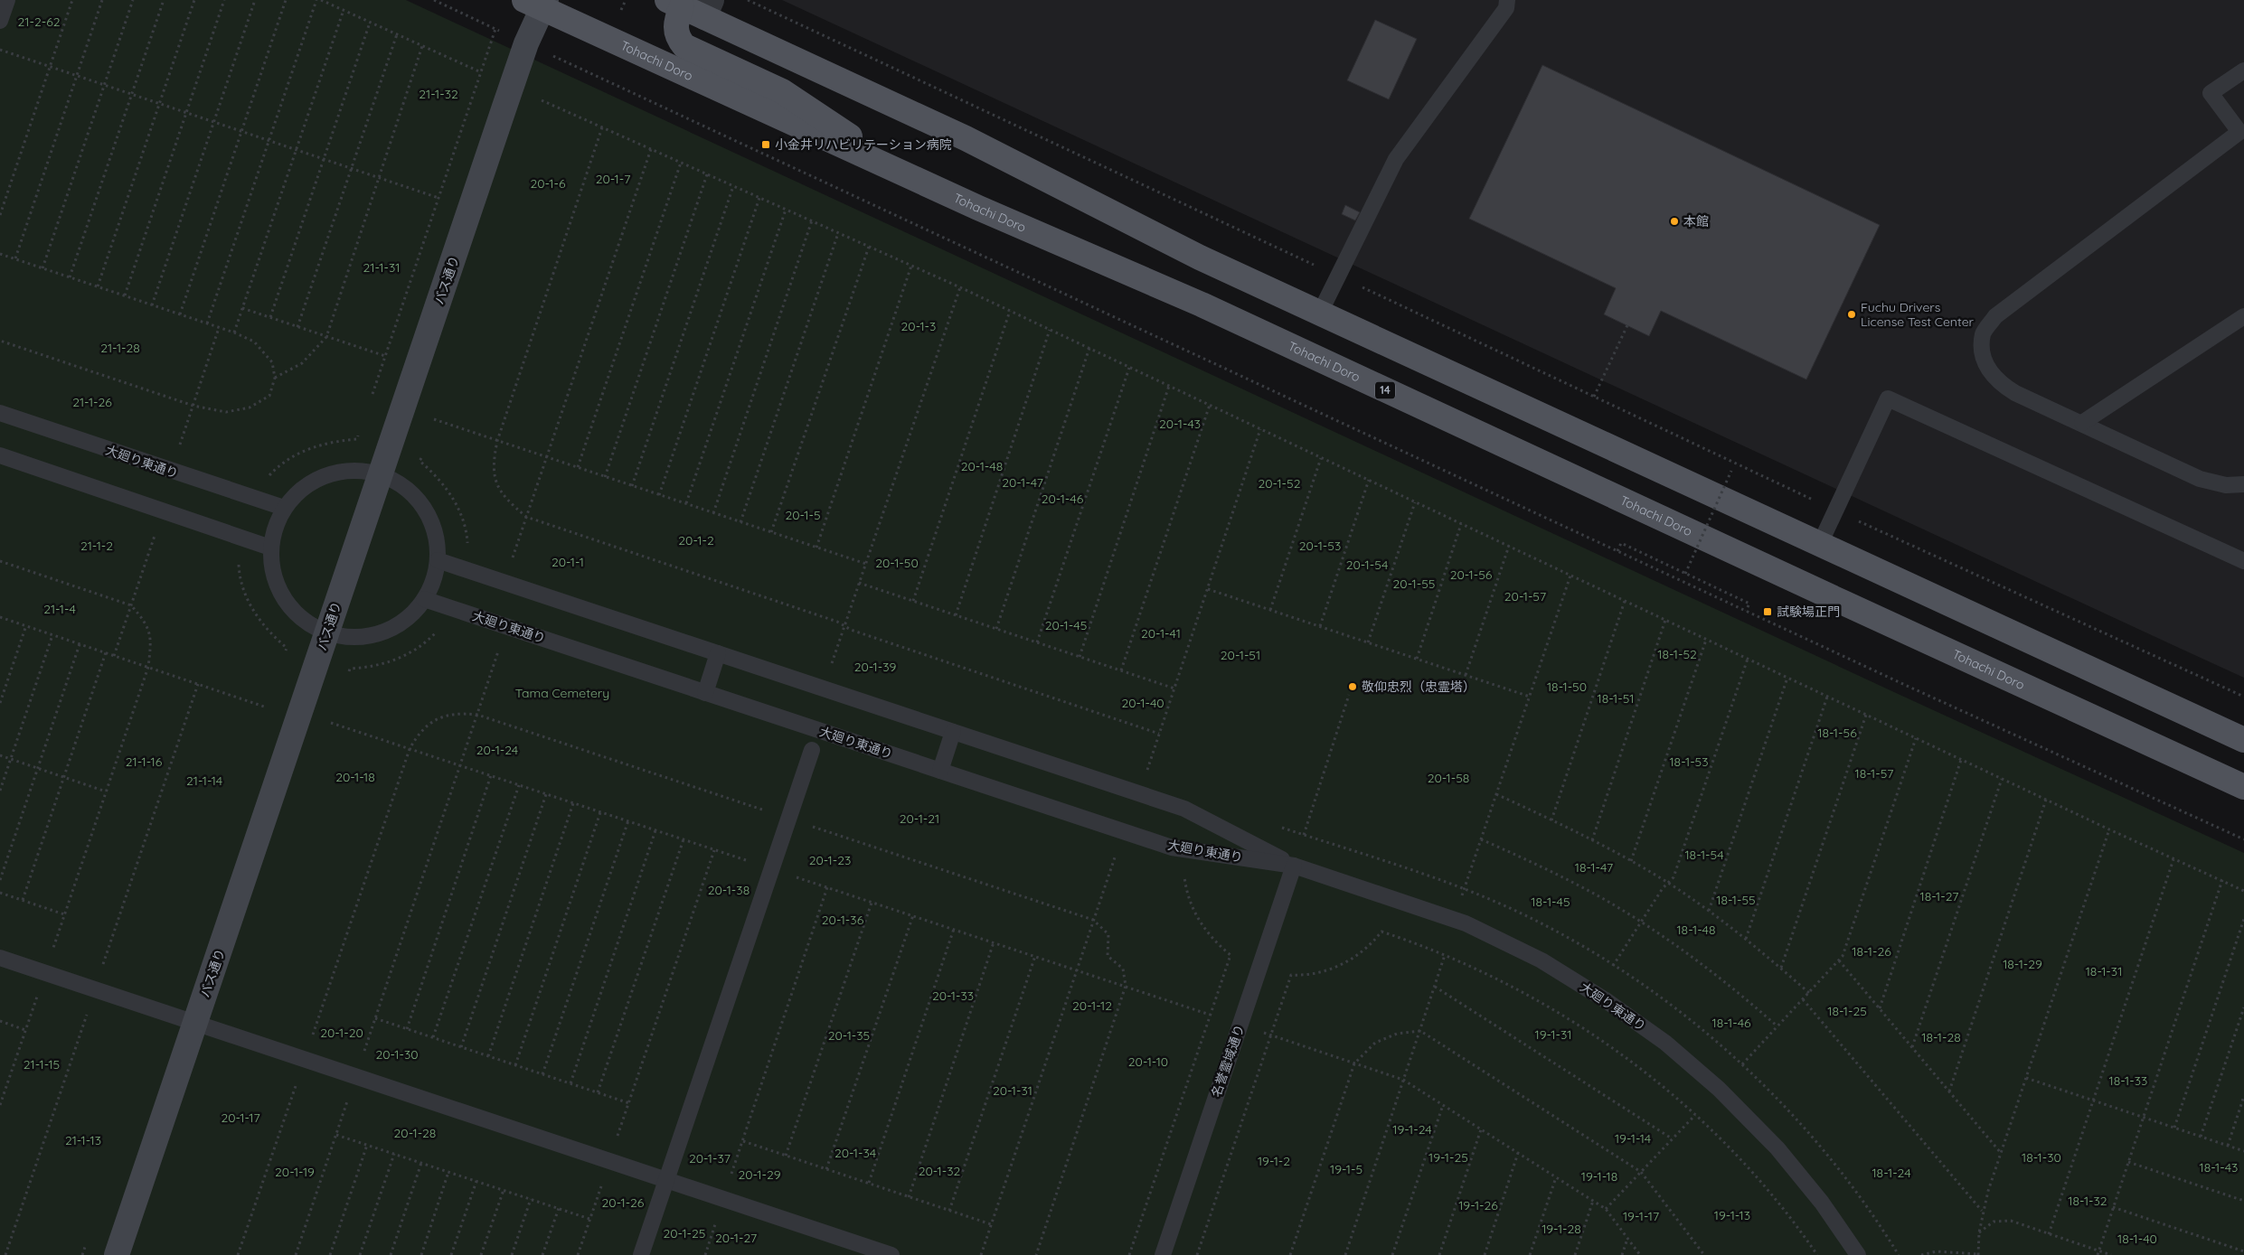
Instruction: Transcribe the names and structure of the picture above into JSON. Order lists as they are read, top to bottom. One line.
{"streets":{"main road":["Tohachi Doro","14"],"street":["バス通り"],"lane":["大廻り東通り","名誉霊域通り"]},"crossings":[["Tohachi Doro","バス通り"],["大廻り東通り","名誉霊域通り"]],"parks":["21-2-62","21-1-32","20-1-7","20-1-6","21-1-31","20-1-3","21-1-28","21-1-26","20-1-43","20-1-48","20-1-47","20-1-52","20-1-46","20-1-5","20-1-2","21-1-2","20-1-53","20-1-1","20-1-50","20-1-54","20-1-56","20-1-55","20-1-57","21-1-4","20-1-45","20-1-41","18-1-52","20-1-51","20-1-39","18-1-50","Tama Cemetery","18-1-51","20-1-40","18-1-56","20-1-24","21-1-16","18-1-53","18-1-57","20-1-18","20-1-58","21-1-14","20-1-21","18-1-54","20-1-23","18-1-47","20-1-38","18-1-27","18-1-55","18-1-45","20-1-36","18-1-48","18-1-26","18-1-29","18-1-31","20-1-33","20-1-12","18-1-25","18-1-46","20-1-20","19-1-31","20-1-35","18-1-28","20-1-30","20-1-10","21-1-15","18-1-33","20-1-31","20-1-17","19-1-24","20-1-28","19-1-14","21-1-13","20-1-34","19-1-25","18-1-30","20-1-37","19-1-2","18-1-43","19-1-5","20-1-32","20-1-19","18-1-24","20-1-29","19-1-18","18-1-32","20-1-26","19-1-26","19-1-13","19-1-17","19-1-28","20-1-25","20-1-27","18-1-40"],"places":{"transit":["小金井リハビリテーション病院","試験場正門"],"other":["本館","Fuchu Drivers License Test Center","敬仰忠烈（忠霊塔）"]}}
